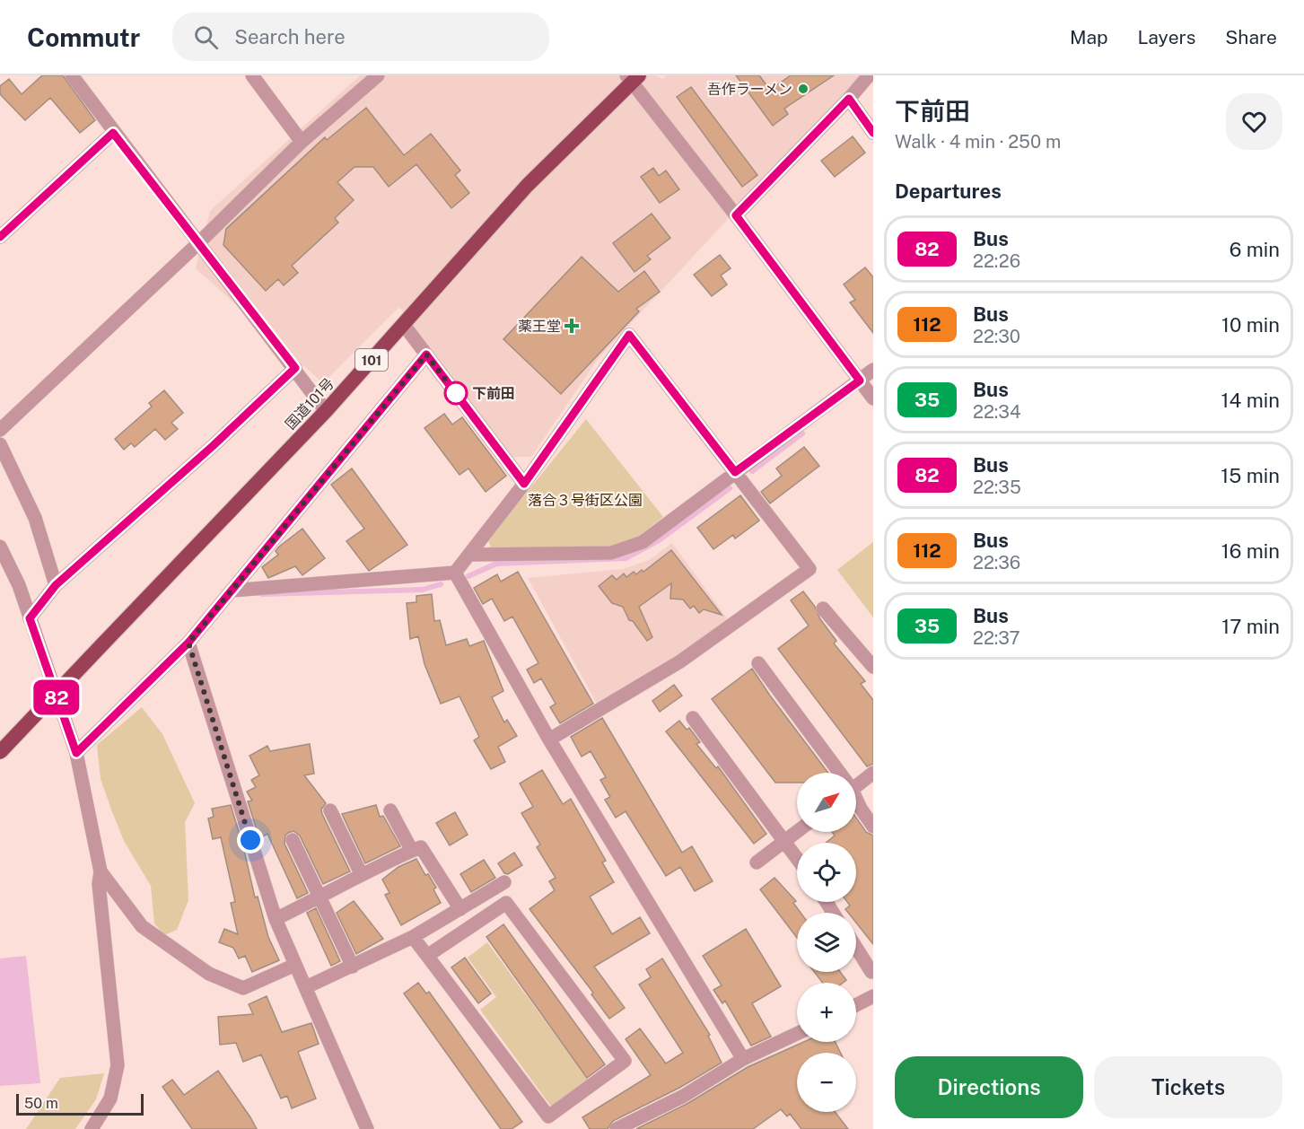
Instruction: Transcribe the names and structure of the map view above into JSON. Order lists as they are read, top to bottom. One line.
{"streets":{"highway":["101","国道101号"]},"parks":["落合３号街区公園"],"places":{"other":["吾作ラーメン","下前田"],"health":["薬王堂"]},"lines":["bus line 82"],"scale_bar":"50 m","north":"top right","page":{"header":"Commutr","search":"Search here","nav":["Map","Layers","Share"],"on_map":"82","heading":[["下前田","Walk · 4 min · 250 m"],"Departures"],"list":[{"mark":"82","name":"Bus","note":"22:26","value":"6 min"},{"mark":"112","name":"Bus","note":"22:30","value":"10 min"},{"mark":"35","name":"Bus","note":"22:34","value":"14 min"},{"mark":"82","name":"Bus","note":"22:35","value":"15 min"},{"mark":"112","name":"Bus","note":"22:36","value":"16 min"},{"mark":"35","name":"Bus","note":"22:37","value":"17 min"}],"map_buttons":["+","−"],"buttons":["Directions","Tickets"],"scale":"50 m"}}
